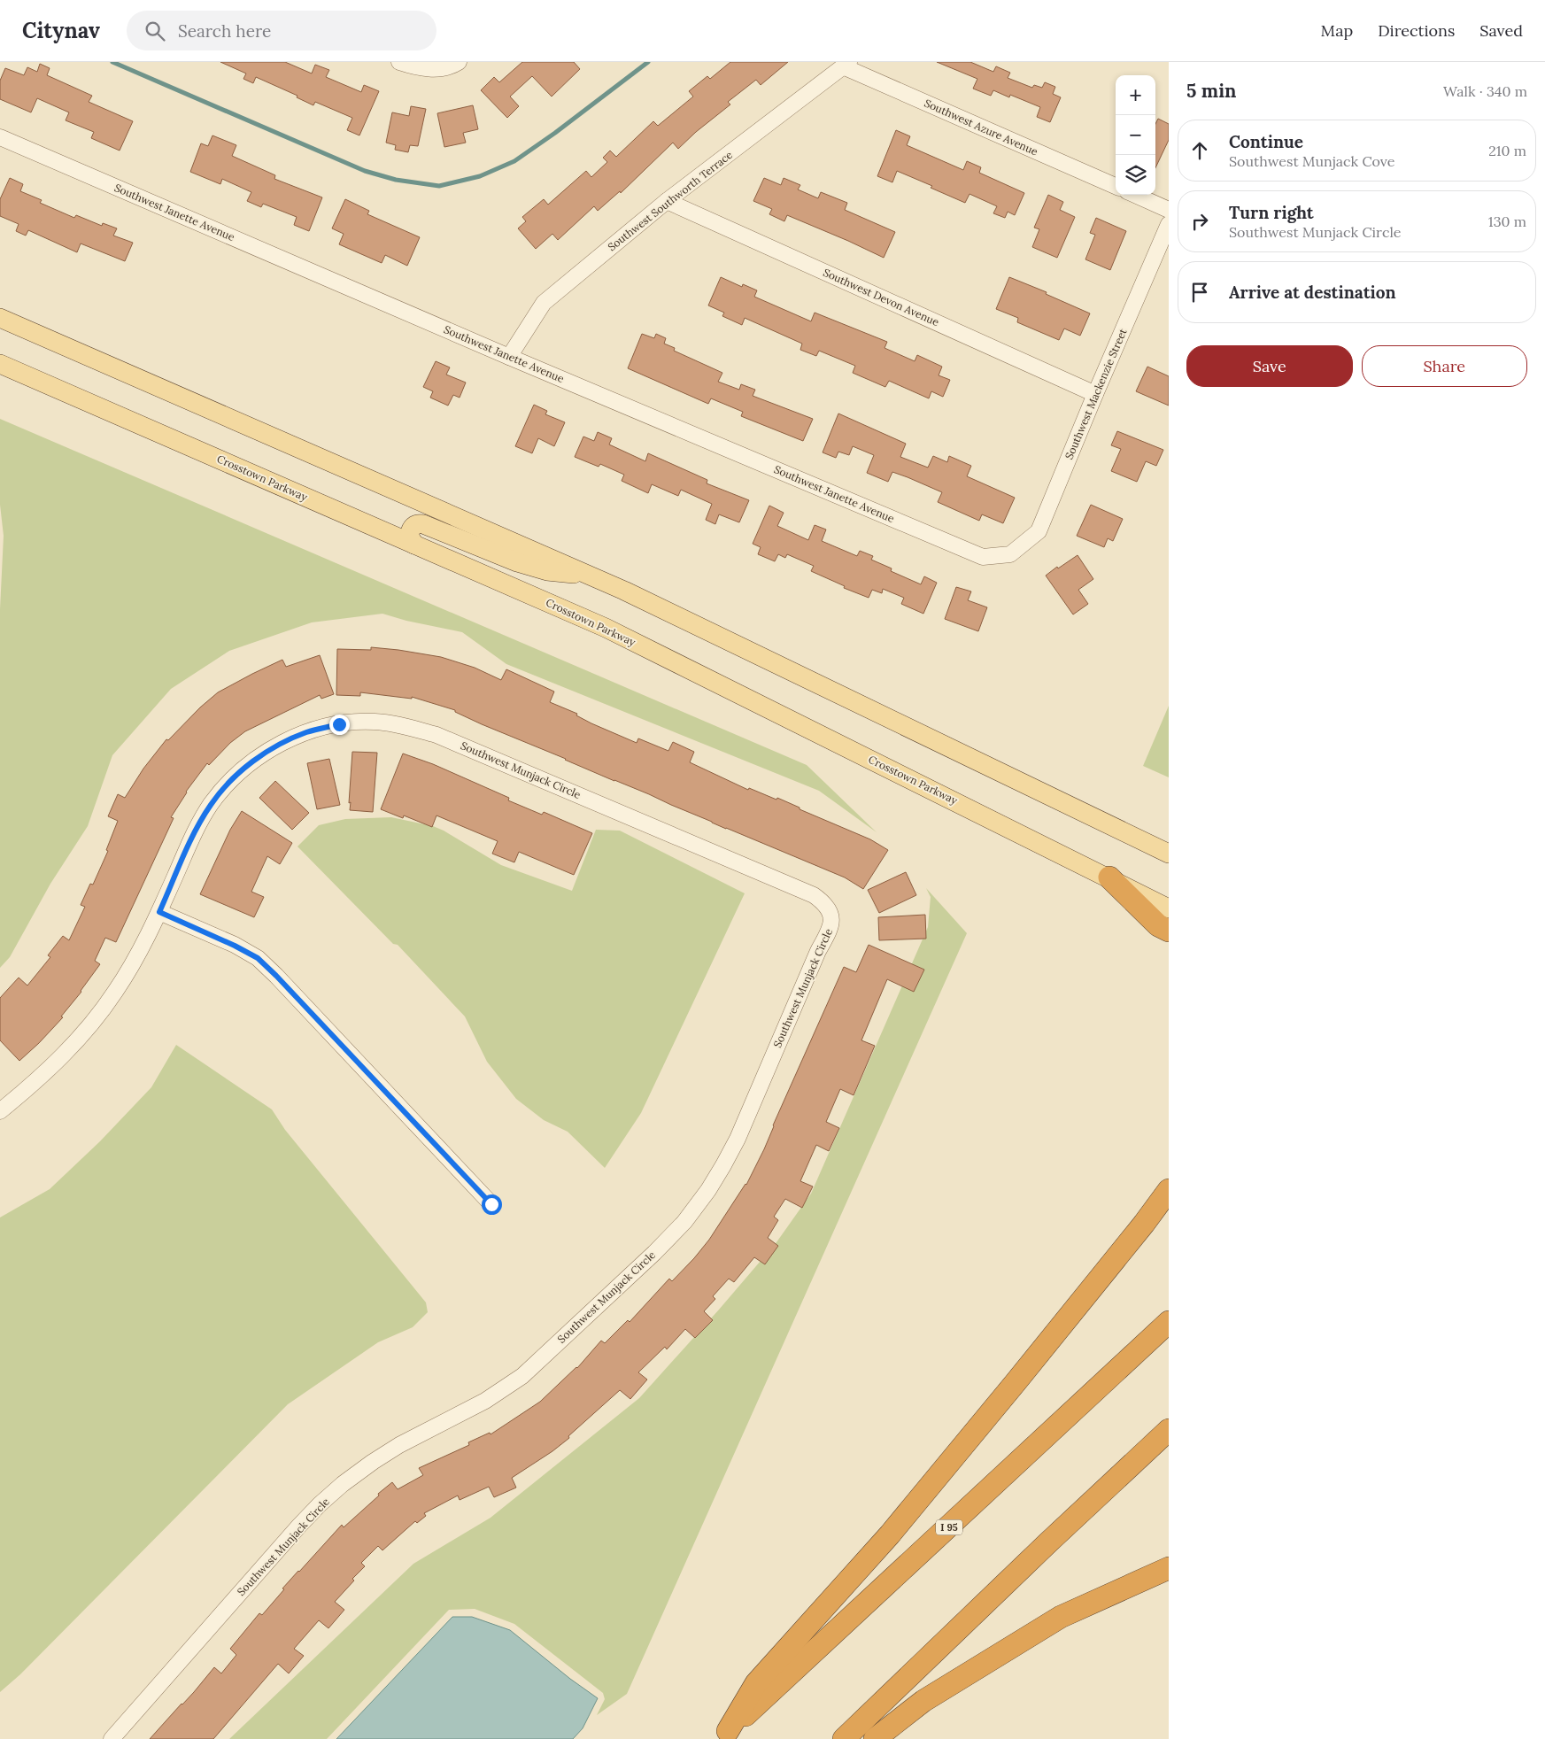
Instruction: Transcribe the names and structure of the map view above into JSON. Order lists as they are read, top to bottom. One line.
{"streets":{"highway":["I 95"],"main road":["Crosstown Parkway"],"street":["Southwest Azure Avenue","Southwest Southworth Terrace","Southwest Janette Avenue","Southwest Devon Avenue","Southwest Mackenzie Street","Southwest Munjack Circle"]},"crossings":[["Southwest Azure Avenue","Southwest Southworth Terrace"],["Southwest Southworth Terrace","Southwest Janette Avenue"],["Southwest Southworth Terrace","Southwest Devon Avenue"],["Southwest Janette Avenue","Southwest Mackenzie Street"],["Southwest Devon Avenue","Southwest Mackenzie Street"]],"page":{"header":"Citynav","search":"Search here","nav":["Map","Directions","Saved"],"heading":["5 min","Walk · 340 m"],"map_buttons":["+","−"],"list":[["Continue","Southwest Munjack Cove","210 m"],["Turn right","Southwest Munjack Circle","130 m"],"Arrive at destination"],"buttons":["Save","Share"]}}
